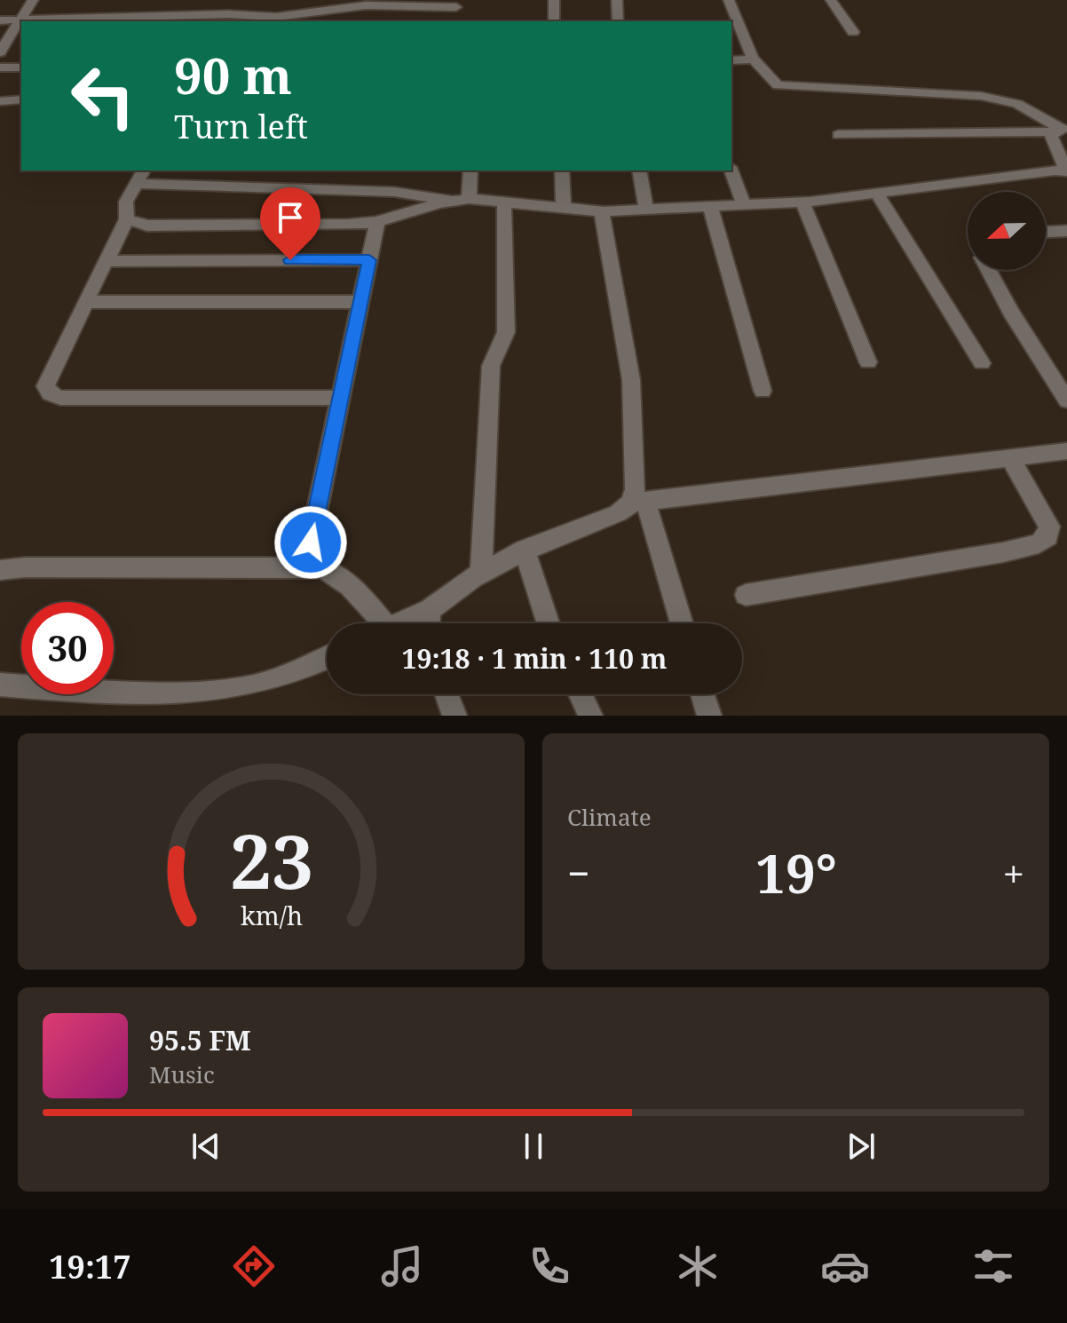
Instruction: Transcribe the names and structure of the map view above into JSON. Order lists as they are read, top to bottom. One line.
{"north":"left","page":{"turn":["90 m","Turn left"],"limit":"30","trip":"19:18 · 1 min · 110 m","tile":"Climate","heat":["−","19°","+"],"song":["95.5 FM","Music"],"tabs":"19:17","gauge":["23","km/h"]}}
